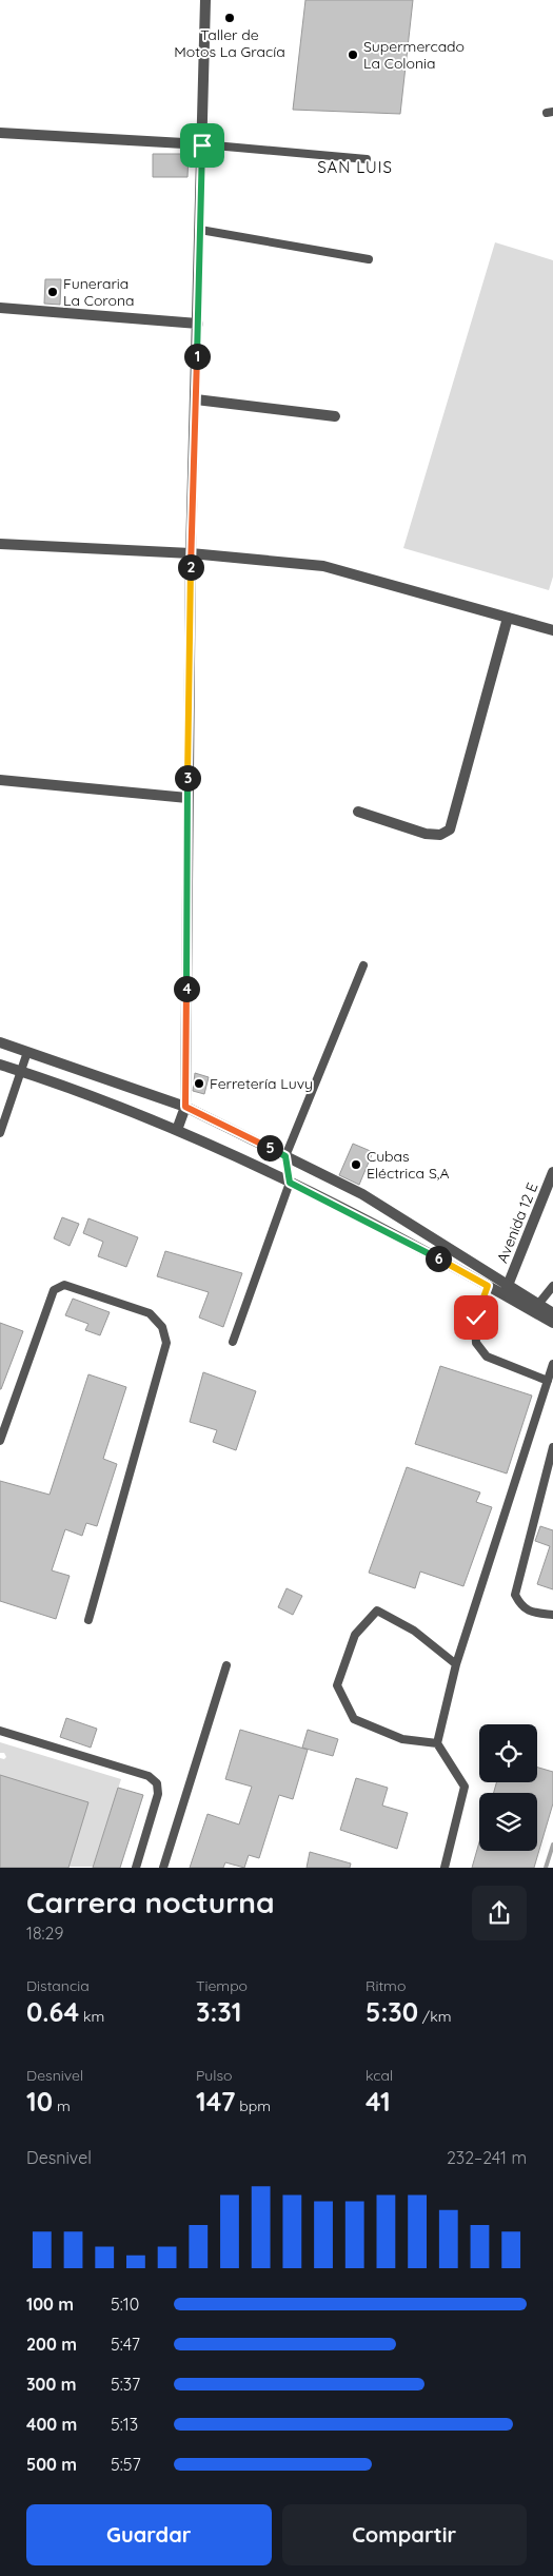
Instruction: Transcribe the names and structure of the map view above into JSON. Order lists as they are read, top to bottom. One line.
{"streets":{"street":["Avenida 12 E"]},"districts":["SAN LUIS"],"places":["Taller de Motos La Gracía","Supermercado La Colonia","Funeraria La Corona","Ferretería Luvy","Cubas Eléctrica S,A"],"page":{"pins":["1","2","3","4","5","6"],"heading":["Carrera nocturna","18:29"],"stats":[["Distancia","0.64 km"],["Tiempo","3:31"],["Ritmo","5:30 /km"],["Desnivel","10 m"],["Pulso","147 bpm"],["kcal","41"]],"chart":["Desnivel","232–241 m"],"list":[{"name":"100 m","note":"5:10"},{"name":"200 m","note":"5:47"},{"name":"300 m","note":"5:37"},{"name":"400 m","note":"5:13"},{"name":"500 m","note":"5:57"}],"buttons":["Guardar","Compartir"]}}
